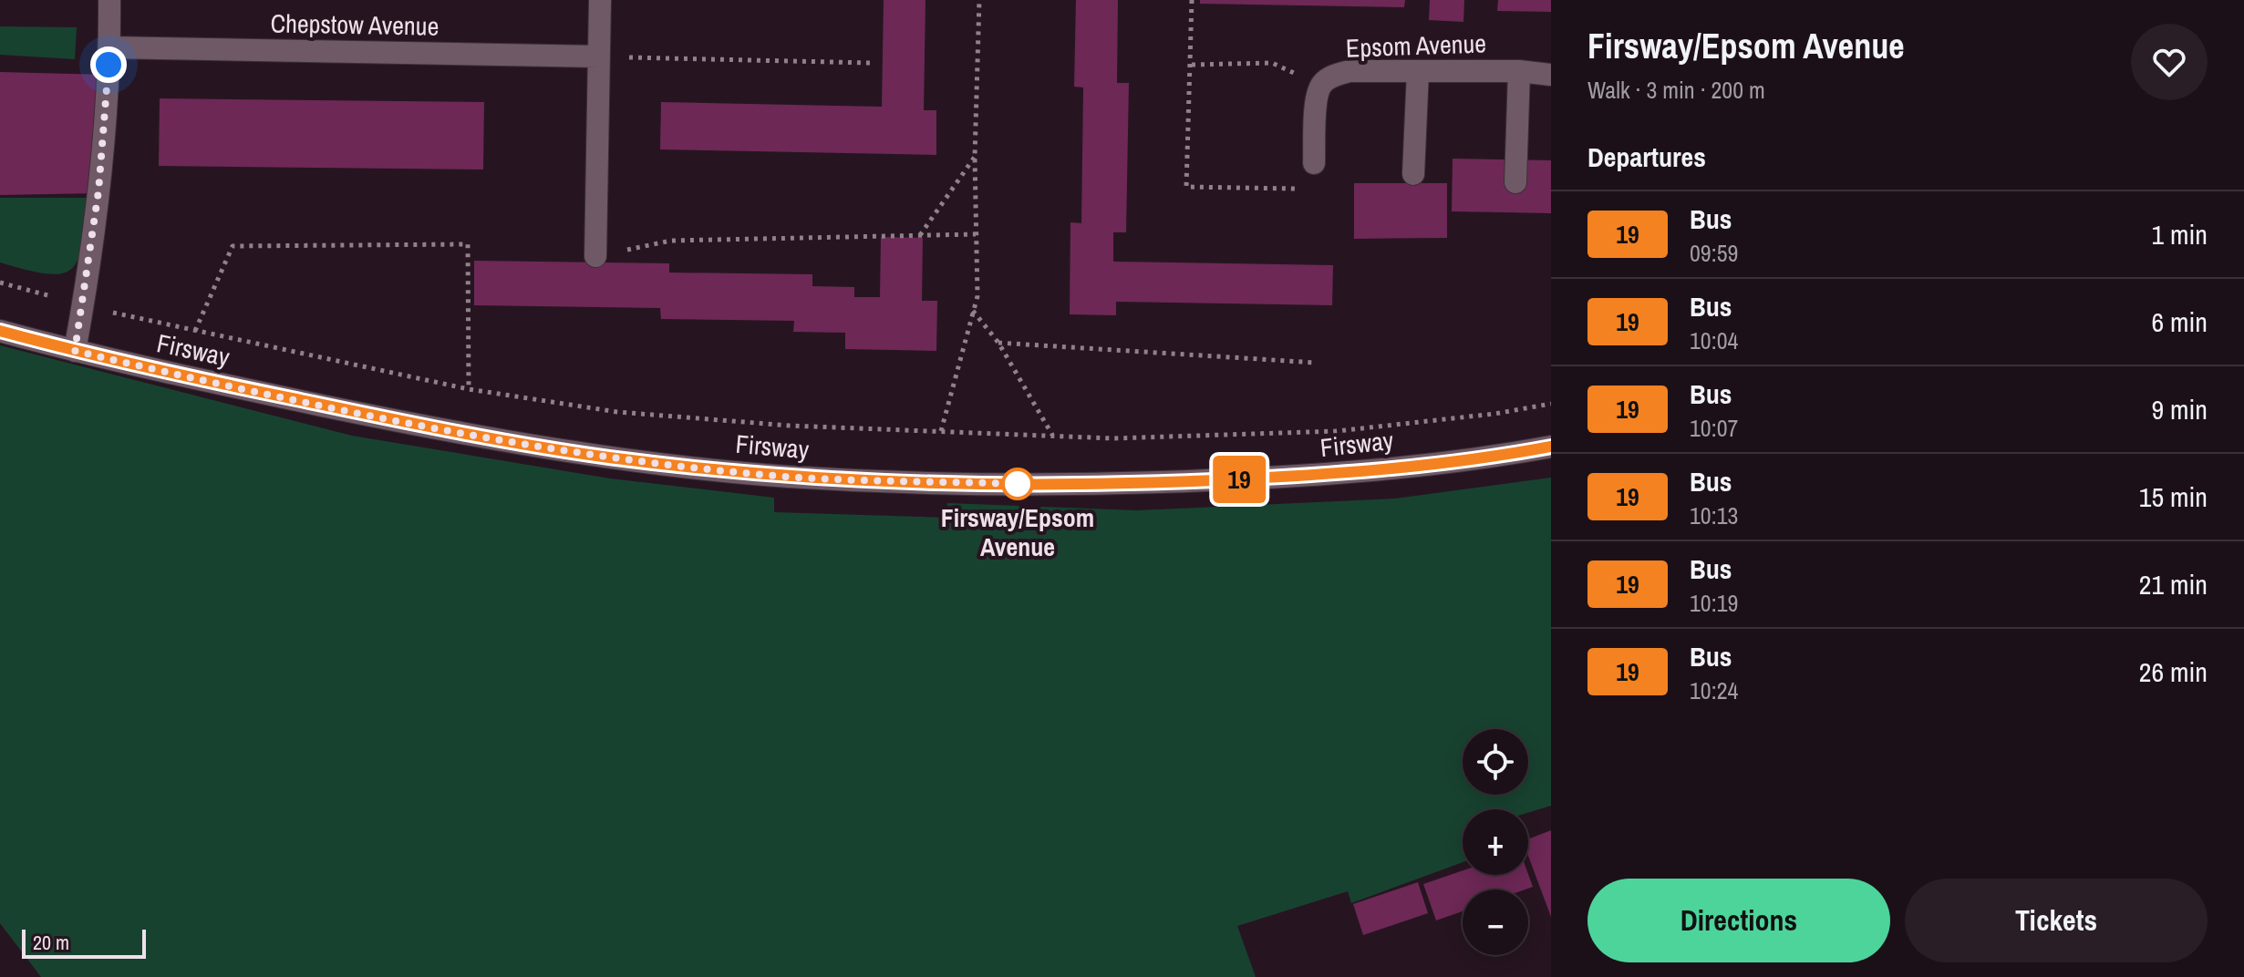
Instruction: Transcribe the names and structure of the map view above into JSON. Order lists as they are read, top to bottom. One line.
{"streets":{"street":["Chepstow Avenue","Epsom Avenue","Firsway"]},"places":["Firsway/Epsom Avenue"],"lines":["bus line 19"],"scale_bar":"20 m","page":{"on_map":"19","heading":[["Firsway/Epsom Avenue","Walk · 3 min · 200 m"],"Departures"],"list":[{"mark":"19","name":"Bus","note":"09:59","value":"1 min"},{"mark":"19","name":"Bus","note":"10:04","value":"6 min"},{"mark":"19","name":"Bus","note":"10:07","value":"9 min"},{"mark":"19","name":"Bus","note":"10:13","value":"15 min"},{"mark":"19","name":"Bus","note":"10:19","value":"21 min"},{"mark":"19","name":"Bus","note":"10:24","value":"26 min"}],"map_buttons":["+","−"],"buttons":["Directions","Tickets"],"scale":"20 m"}}
